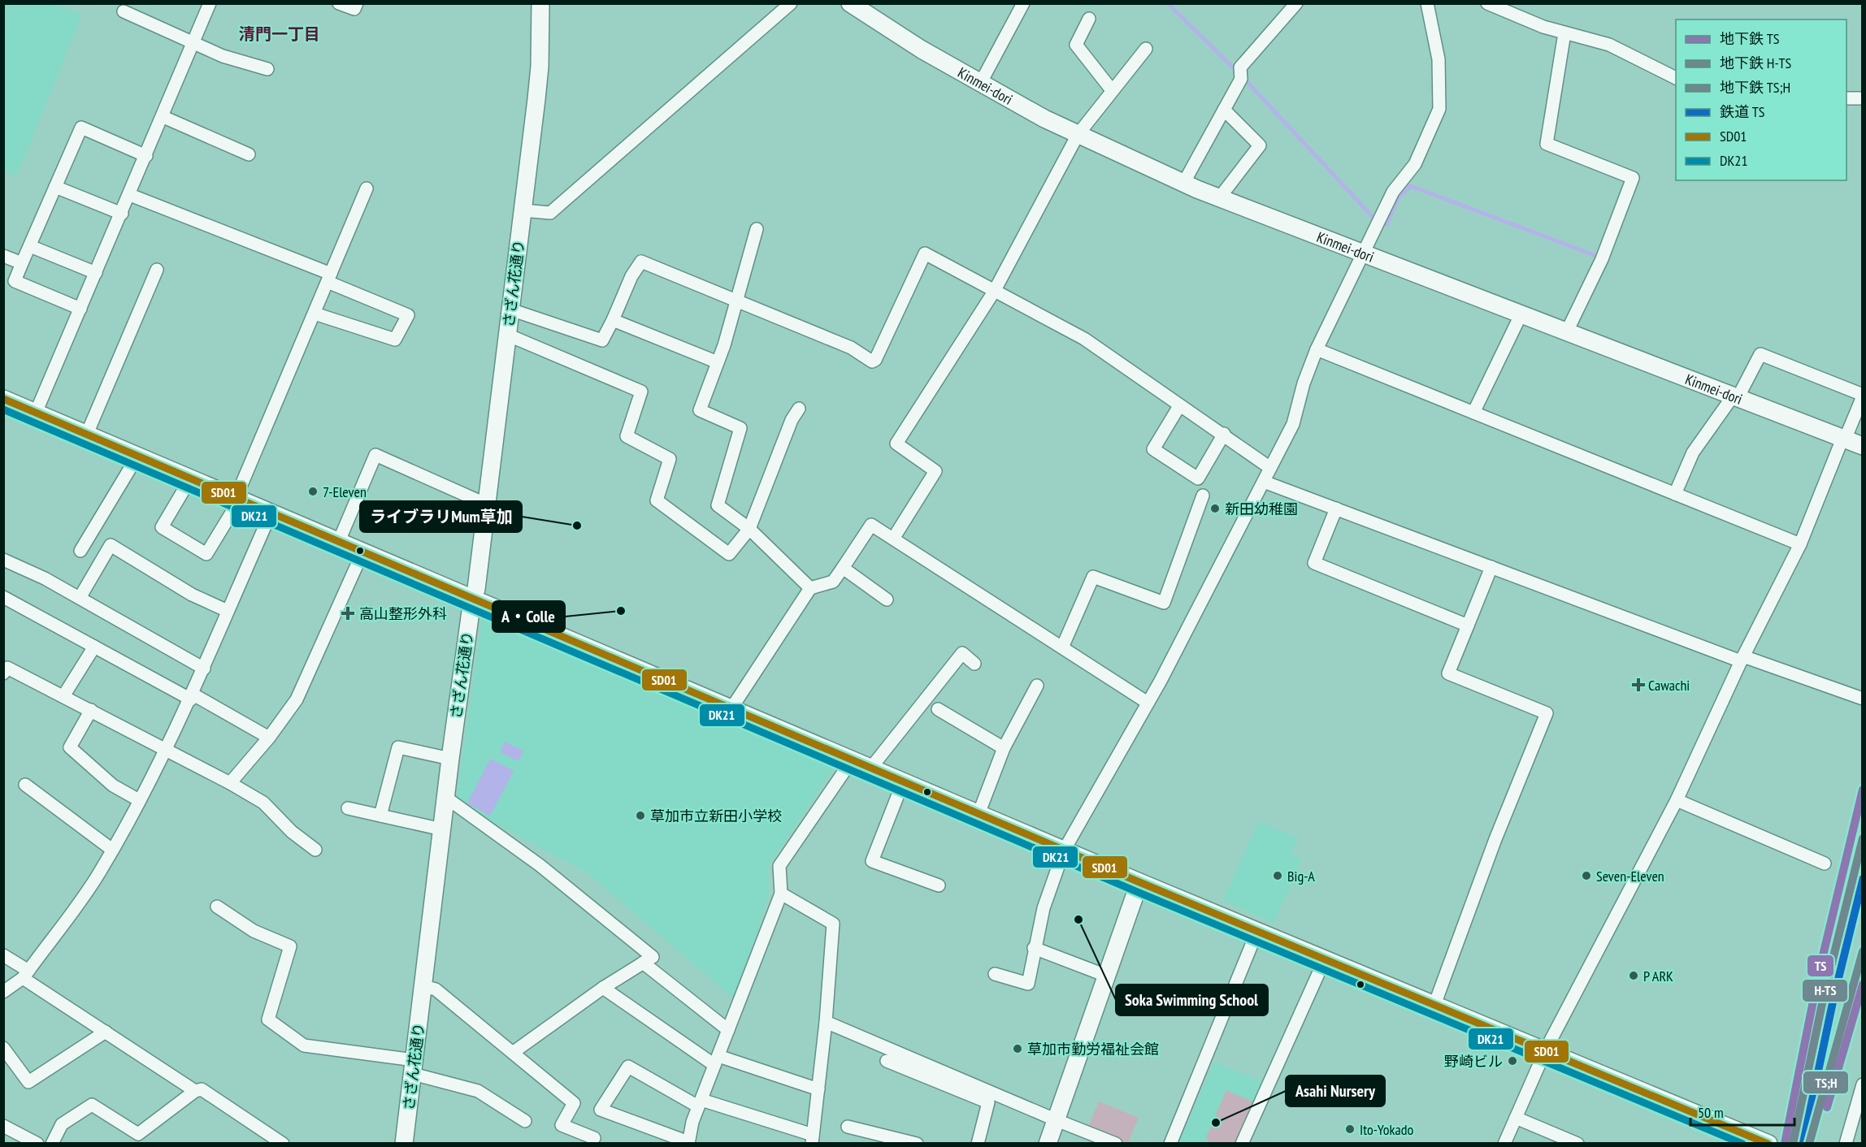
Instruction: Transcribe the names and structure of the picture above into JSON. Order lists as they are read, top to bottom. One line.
{"streets":{"street":["Kinmei-dori","さざん花通り"]},"districts":["清門一丁目"],"places":{"other":["7-Eleven","新田幼稚園","ライブラリMum草加","A・Colle","草加市立新田小学校","Big-A","Seven-Eleven","Soka Swimming School","P ARK","草加市勤労福祉会館","野崎ビル","Asahi Nursery","Ito-Yokado"],"health":["高山整形外科","Cawachi"]},"lines":["transit line SD01","transit line DK21","metro line TS","metro line H-TS","rail line TS","metro line TS;H"],"legend":["地下鉄 TS","地下鉄 H-TS","地下鉄 TS;H","鉄道 TS","SD01","DK21"],"scale_bar":"50 m"}
